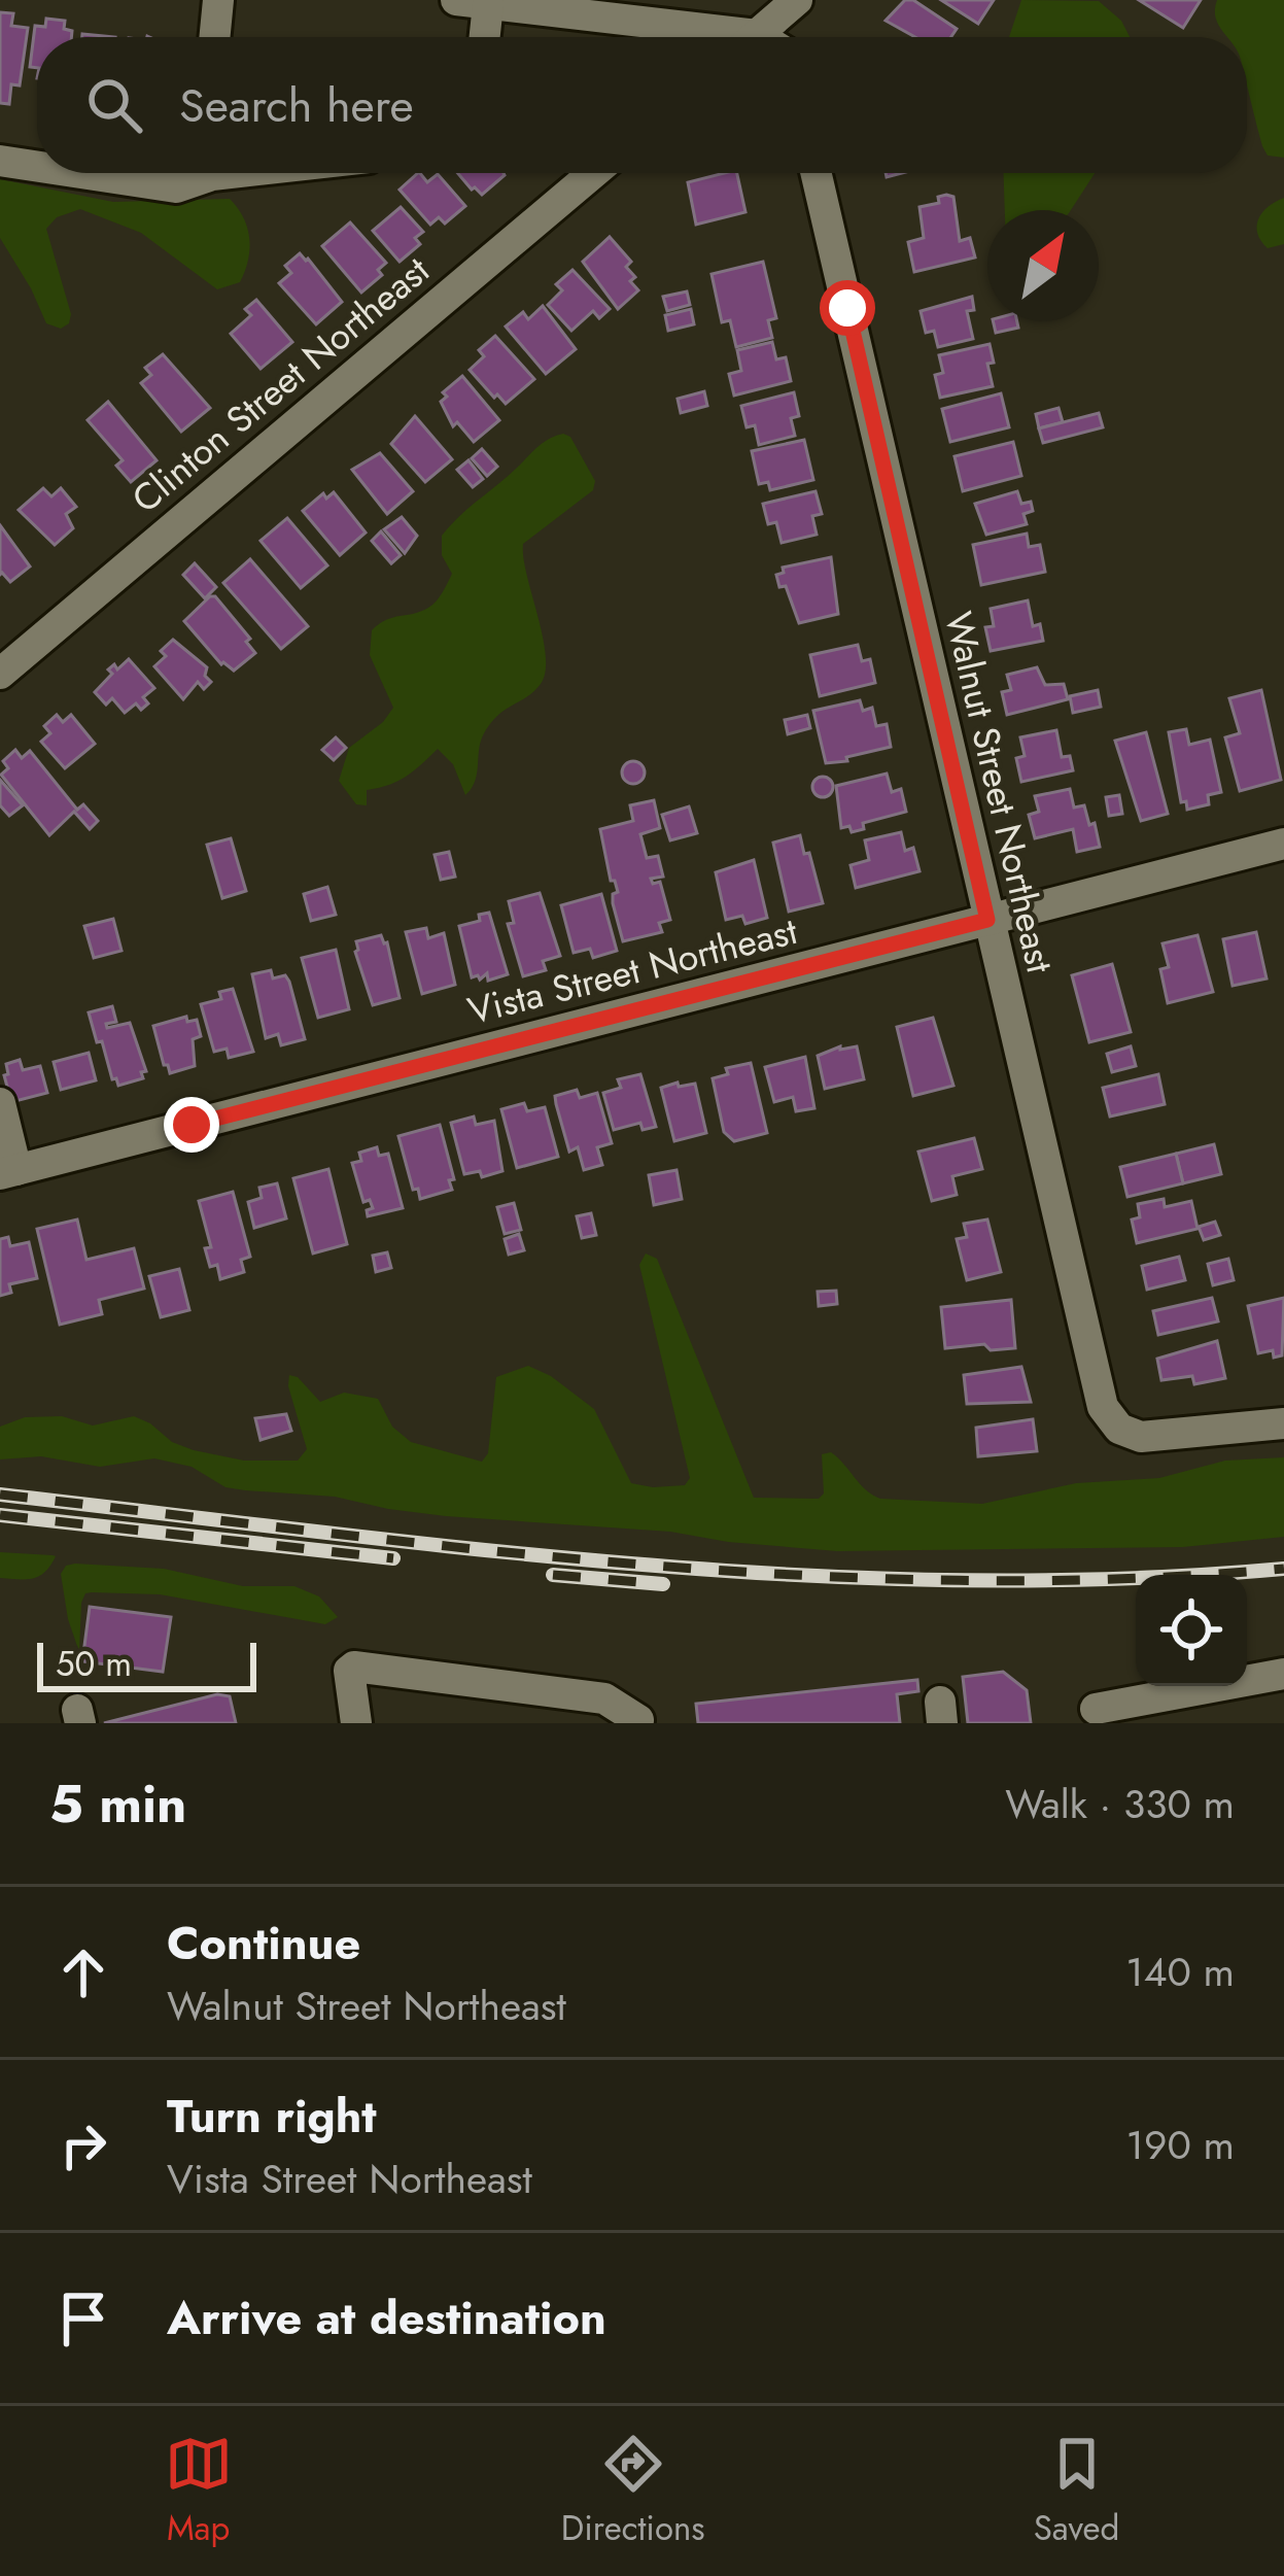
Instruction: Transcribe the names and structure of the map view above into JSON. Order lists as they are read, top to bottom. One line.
{"streets":{"street":["Clinton Street Northeast","Walnut Street Northeast","Vista Street Northeast"]},"crossings":[["Walnut Street Northeast","Vista Street Northeast"]],"scale_bar":"50 m","north":"top right","page":{"search":"Search here","scale":"50 m","heading":["5 min","Walk · 330 m"],"list":[["Continue","Walnut Street Northeast","140 m"],["Turn right","Vista Street Northeast","190 m"],"Arrive at destination"],"nav":["Map","Directions","Saved"]}}
